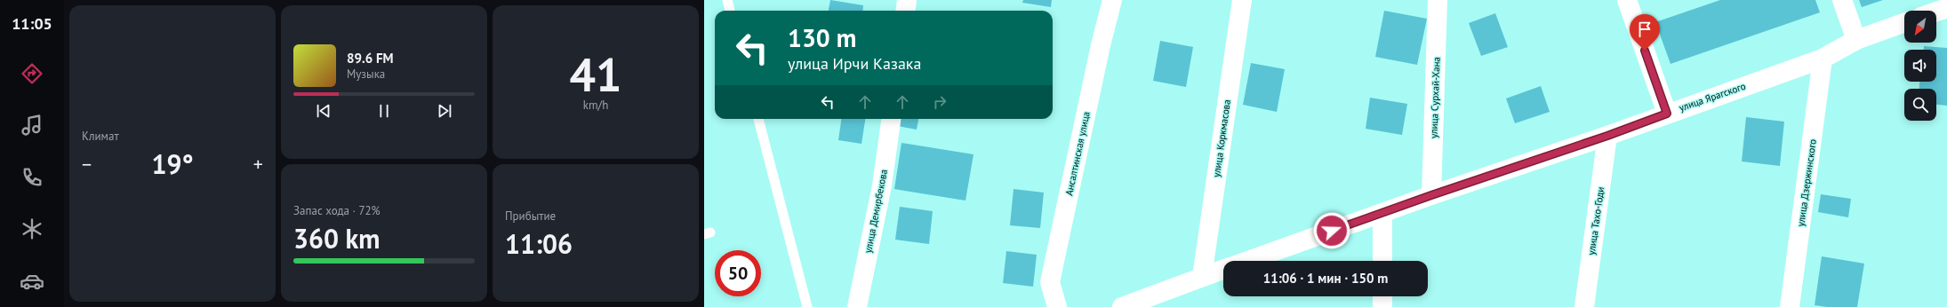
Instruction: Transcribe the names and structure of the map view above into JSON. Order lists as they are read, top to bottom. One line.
{"streets":{"street":["улица Ярагского","улица Сурхай-Хана","улица Коркмасова","Ансалтинская улица","улица Дзержинского","улица Демирбекова","улица Тахо-Годи"]},"crossings":[["улица Ярагского","улица Сурхай-Хана"],["улица Ярагского","улица Коркмасова"],["улица Ярагского","улица Дзержинского"],["улица Ярагского","улица Тахо-Годи"]],"north":"bottom left","page":{"tabs":"11:05","tile":["Климат",["41","km/h"],["Запас хода · 72%","360 km"],["Прибытие","11:06"]],"turn":["130 m","улица Ирчи Казака"],"song":["89.6 FM","Музыка"],"heat":["−","19°","+"],"limit":"50","trip":"11:06 · 1 мин · 150 m"}}
